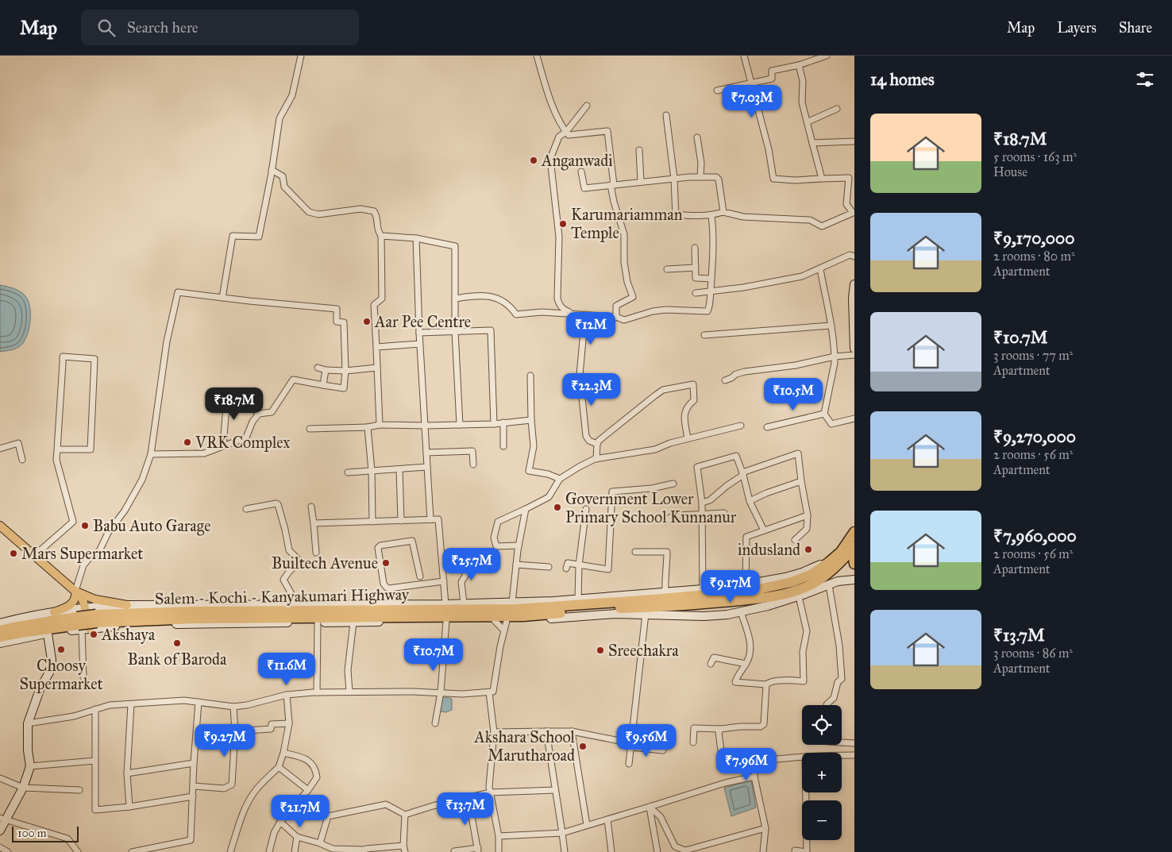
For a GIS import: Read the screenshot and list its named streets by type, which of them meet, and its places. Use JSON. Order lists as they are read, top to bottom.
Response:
{
  "streets": {
    "highway": ["Salem - Kochi - Kanyakumari Highway"]
  },
  "places": [
    "Anganwadi",
    "Karumariamman Temple",
    "Aar Pee Centre",
    "VRK Complex",
    "Government Lower Primary School Kunnanur",
    "Babu Auto Garage",
    "indusland",
    "Mars Supermarket",
    "Builtech Avenue",
    "Akshaya",
    "Bank of Baroda",
    "Choosy Supermarket",
    "Sreechakra",
    "Akshara School Marutharoad"
  ],
  "scale_bar": "100 m",
  "page": {
    "header": "Map",
    "search": "Search here",
    "nav": ["Map", "Layers", "Share"],
    "heading": "14 homes",
    "price": [
      "₹7.03M",
      "₹12M",
      "₹22.3M",
      "₹10.5M",
      "₹18.7M",
      "₹25.7M",
      "₹9.17M",
      "₹10.7M",
      "₹11.6M",
      "₹9.27M",
      "₹9.56M",
      "₹7.96M",
      "₹13.7M",
      "₹21.7M"
    ],
    "list": [
      {
        "name": "₹18.7M",
        "note": "5 rooms · 163 m² · House"
      },
      {
        "name": "₹9,170,000",
        "note": "2 rooms · 80 m² · Apartment"
      },
      {
        "name": "₹10.7M",
        "note": "3 rooms · 77 m² · Apartment"
      },
      {
        "name": "₹9,270,000",
        "note": "2 rooms · 56 m² · Apartment"
      },
      {
        "name": "₹7,960,000",
        "note": "2 rooms · 56 m² · Apartment"
      },
      {
        "name": "₹13.7M",
        "note": "3 rooms · 86 m² · Apartment"
      }
    ],
    "map_buttons": ["+", "−"],
    "scale": "100 m"
  }
}
